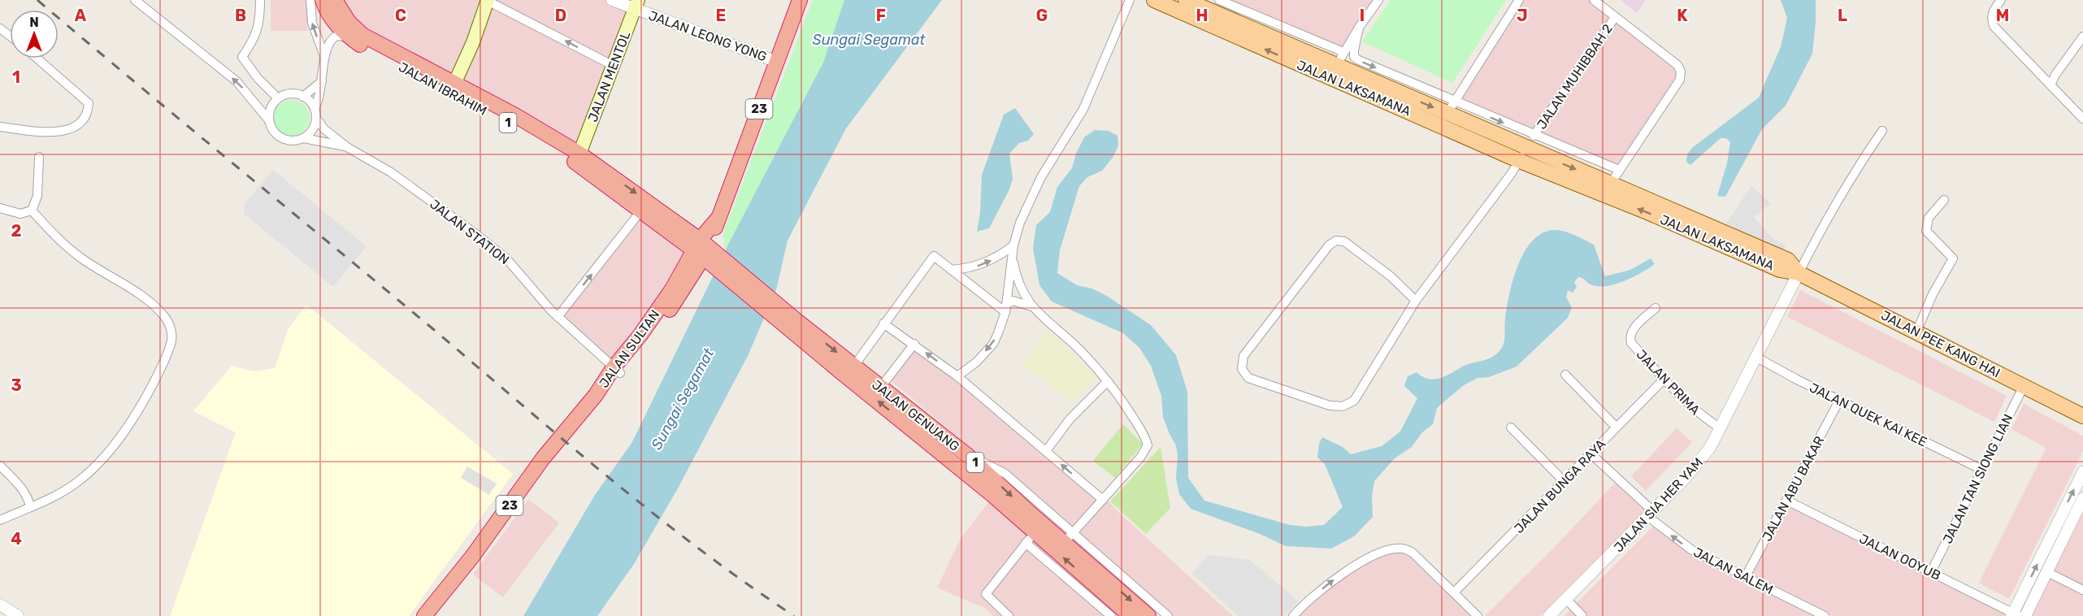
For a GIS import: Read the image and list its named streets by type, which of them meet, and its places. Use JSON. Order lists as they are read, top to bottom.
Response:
{
  "streets": {
    "highway": [
      "JALAN IBRAHIM",
      "23",
      "1",
      "JALAN SULTAN",
      "JALAN GENUANG"
    ],
    "main road": ["JALAN MENTOL", "JALAN LAKSAMANA", "JALAN PEE KANG HAI"],
    "street": [
      "JALAN LEONG YONG",
      "JALAN MUHIBBAH 2",
      "JALAN STATION",
      "JALAN PRIMA",
      "JALAN QUEK KAI KEE",
      "JALAN TAN SIONG LIAN",
      "JALAN BUNGA RAYA",
      "JALAN ABU BAKAR",
      "JALAN SIA HER YAM",
      "JALAN OOYUB",
      "JALAN SALEM"
    ]
  },
  "crossings": [
    ["JALAN LEONG YONG", "JALAN MENTOL"],
    ["JALAN LEONG YONG", "JALAN SULTAN"],
    ["JALAN MENTOL", "JALAN IBRAHIM"],
    ["JALAN MUHIBBAH 2", "JALAN LAKSAMANA"],
    ["JALAN LAKSAMANA", "JALAN PEE KANG HAI"],
    ["JALAN LAKSAMANA", "JALAN SIA HER YAM"],
    ["JALAN IBRAHIM", "JALAN SULTAN"],
    ["JALAN IBRAHIM", "JALAN GENUANG"],
    ["JALAN STATION", "JALAN SULTAN"],
    ["JALAN PEE KANG HAI", "JALAN TAN SIONG LIAN"],
    ["JALAN PEE KANG HAI", "JALAN SIA HER YAM"],
    ["JALAN SULTAN", "JALAN GENUANG"],
    ["JALAN PRIMA", "JALAN BUNGA RAYA"],
    ["JALAN PRIMA", "JALAN SIA HER YAM"],
    ["JALAN QUEK KAI KEE", "JALAN TAN SIONG LIAN"],
    ["JALAN QUEK KAI KEE", "JALAN ABU BAKAR"],
    ["JALAN QUEK KAI KEE", "JALAN SIA HER YAM"],
    ["JALAN TAN SIONG LIAN", "JALAN OOYUB"],
    ["JALAN BUNGA RAYA", "JALAN SALEM"],
    ["JALAN ABU BAKAR", "JALAN OOYUB"],
    ["JALAN ABU BAKAR", "JALAN SALEM"],
    ["JALAN SIA HER YAM", "JALAN SALEM"]
  ],
  "one_way": ["JALAN SALEM"],
  "water": ["Sungai Segamat"],
  "north": "top",
  "grid": {
    "columns": [
      "A",
      "B",
      "C",
      "D",
      "E",
      "F",
      "G",
      "H",
      "I",
      "J",
      "K",
      "L",
      "M"
    ],
    "rows": [
      "1",
      "2",
      "3",
      "4"
    ]
  }
}
